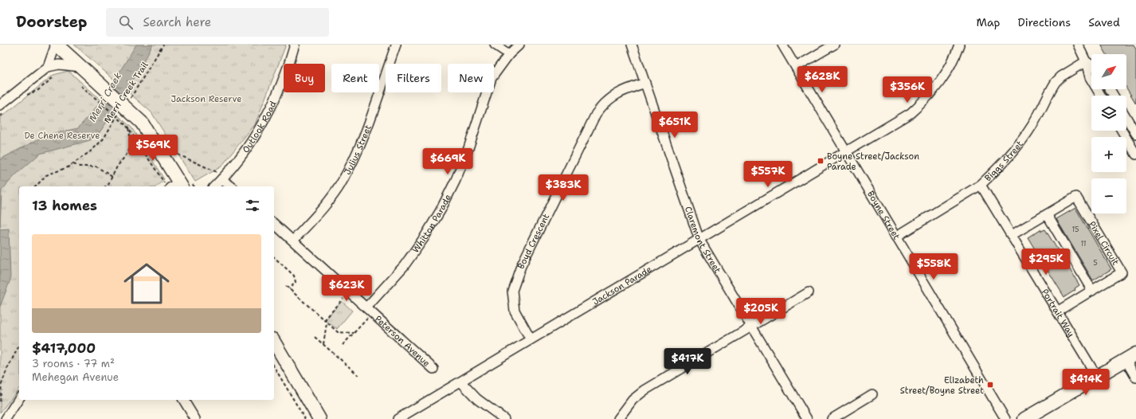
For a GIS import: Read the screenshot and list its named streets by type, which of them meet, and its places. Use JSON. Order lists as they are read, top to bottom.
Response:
{
  "streets": {
    "street": [
      "Outlook Road",
      "Julius Street",
      "Biggs Street",
      "Boyne Street",
      "Whitton Parade",
      "Claremont Street",
      "Boyd Crescent",
      "Pixel Circuit",
      "Jackson Parade",
      "Portrait Way",
      "Peterson Avenue"
    ],
    "path": ["Merri Creek Trail"]
  },
  "crossings": [
    ["Julius Street", "Peterson Avenue"],
    ["Biggs Street", "Boyne Street"],
    ["Biggs Street", "Portrait Way"],
    ["Boyne Street", "Jackson Parade"],
    ["Whitton Parade", "Peterson Avenue"],
    ["Claremont Street", "Boyd Crescent"],
    ["Claremont Street", "Jackson Parade"],
    ["Boyd Crescent", "Jackson Parade"],
    ["Pixel Circuit", "Portrait Way"]
  ],
  "water": ["Merri Creek"],
  "parks": ["Jackson Reserve", "De Chene Reserve"],
  "places": {
    "transit": ["Boyne Street/Jackson Parade", "Elizabeth Street/Boyne Street"]
  },
  "house_numbers": ["15", "11", "5"],
  "north": "top right",
  "page": {
    "header": "Doorstep",
    "search": "Search here",
    "nav": ["Map", "Directions", "Saved"],
    "map_buttons": ["+", "−"],
    "chip": [
      "Buy",
      "Rent",
      "Filters",
      "New"
    ],
    "price": [
      "$628K",
      "$356K",
      "$651K",
      "$569K",
      "$669K",
      "$557K",
      "$383K",
      "$295K",
      "$558K",
      "$623K",
      "$205K",
      "$417K",
      "$414K"
    ],
    "heading": "13 homes",
    "list": [
      {
        "name": "$417,000",
        "note": "3 rooms · 77 m² · Mehegan Avenue"
      }
    ]
  }
}
